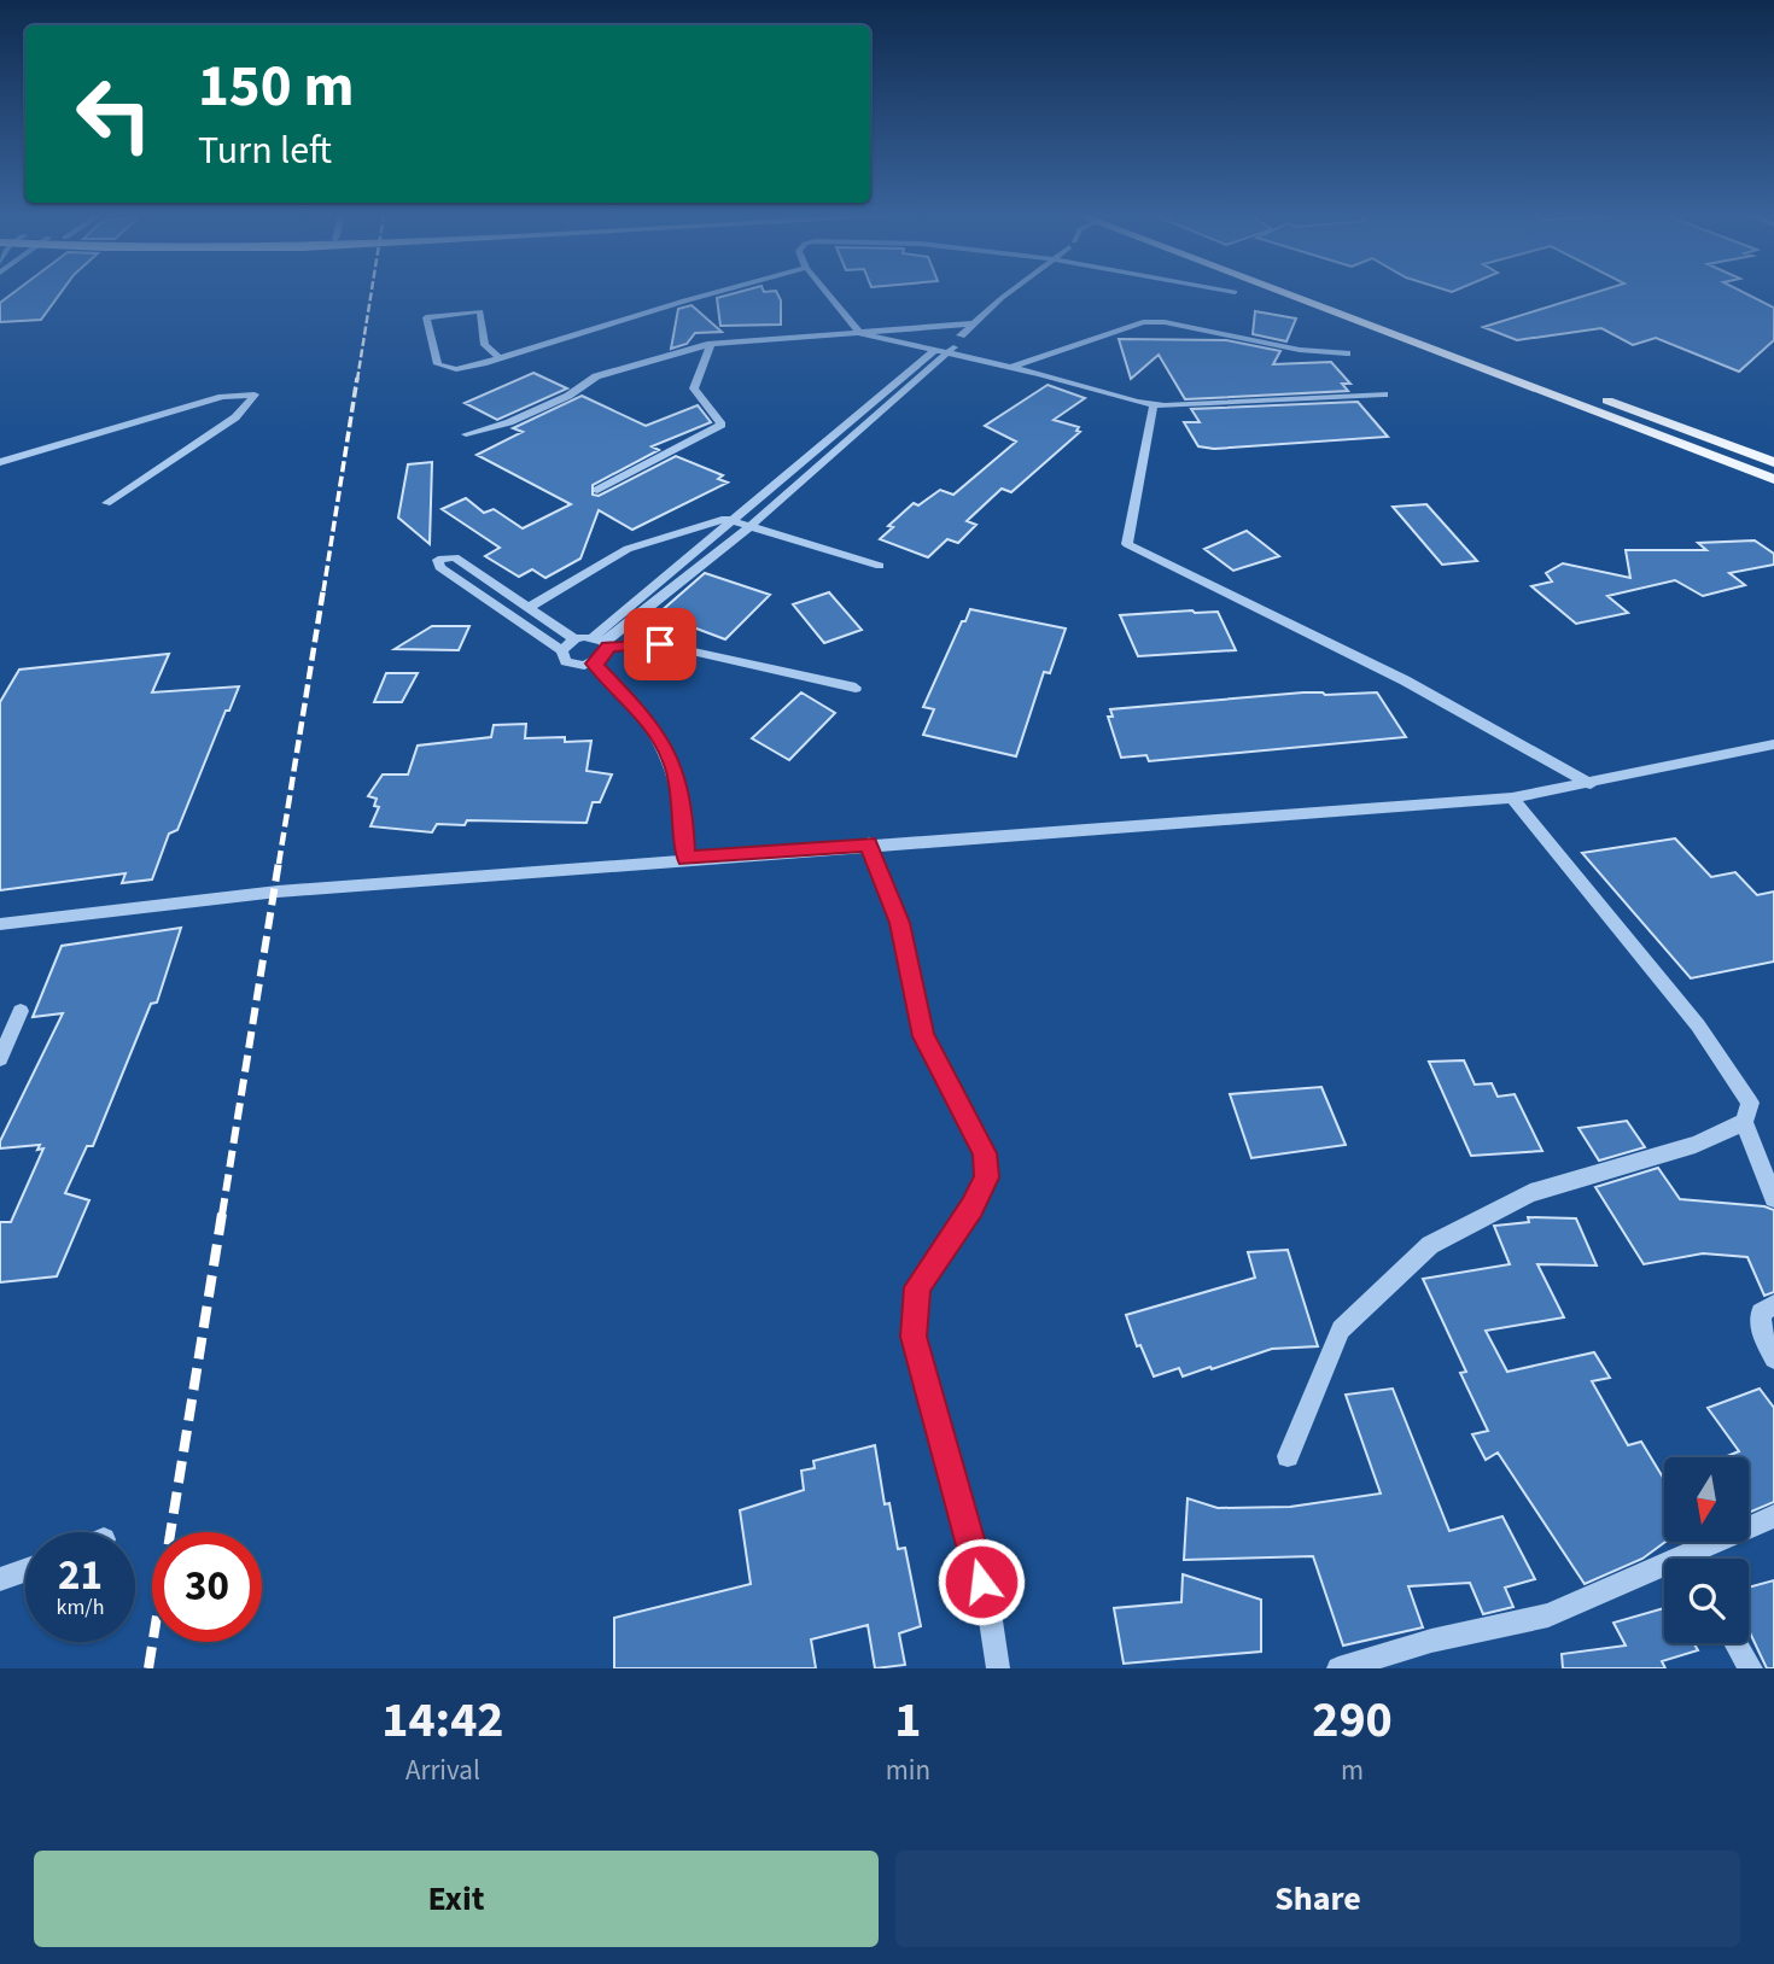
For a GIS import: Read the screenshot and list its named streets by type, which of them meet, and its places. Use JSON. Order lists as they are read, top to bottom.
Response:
{
  "north": "bottom",
  "page": {
    "turn": ["150 m", "Turn left"],
    "speed": "21 km/h",
    "limit": "30",
    "eta": [
      "14:42",
      "Arrival",
      "1",
      "min",
      "290",
      "m"
    ],
    "buttons": ["Exit", "Share"]
  }
}
